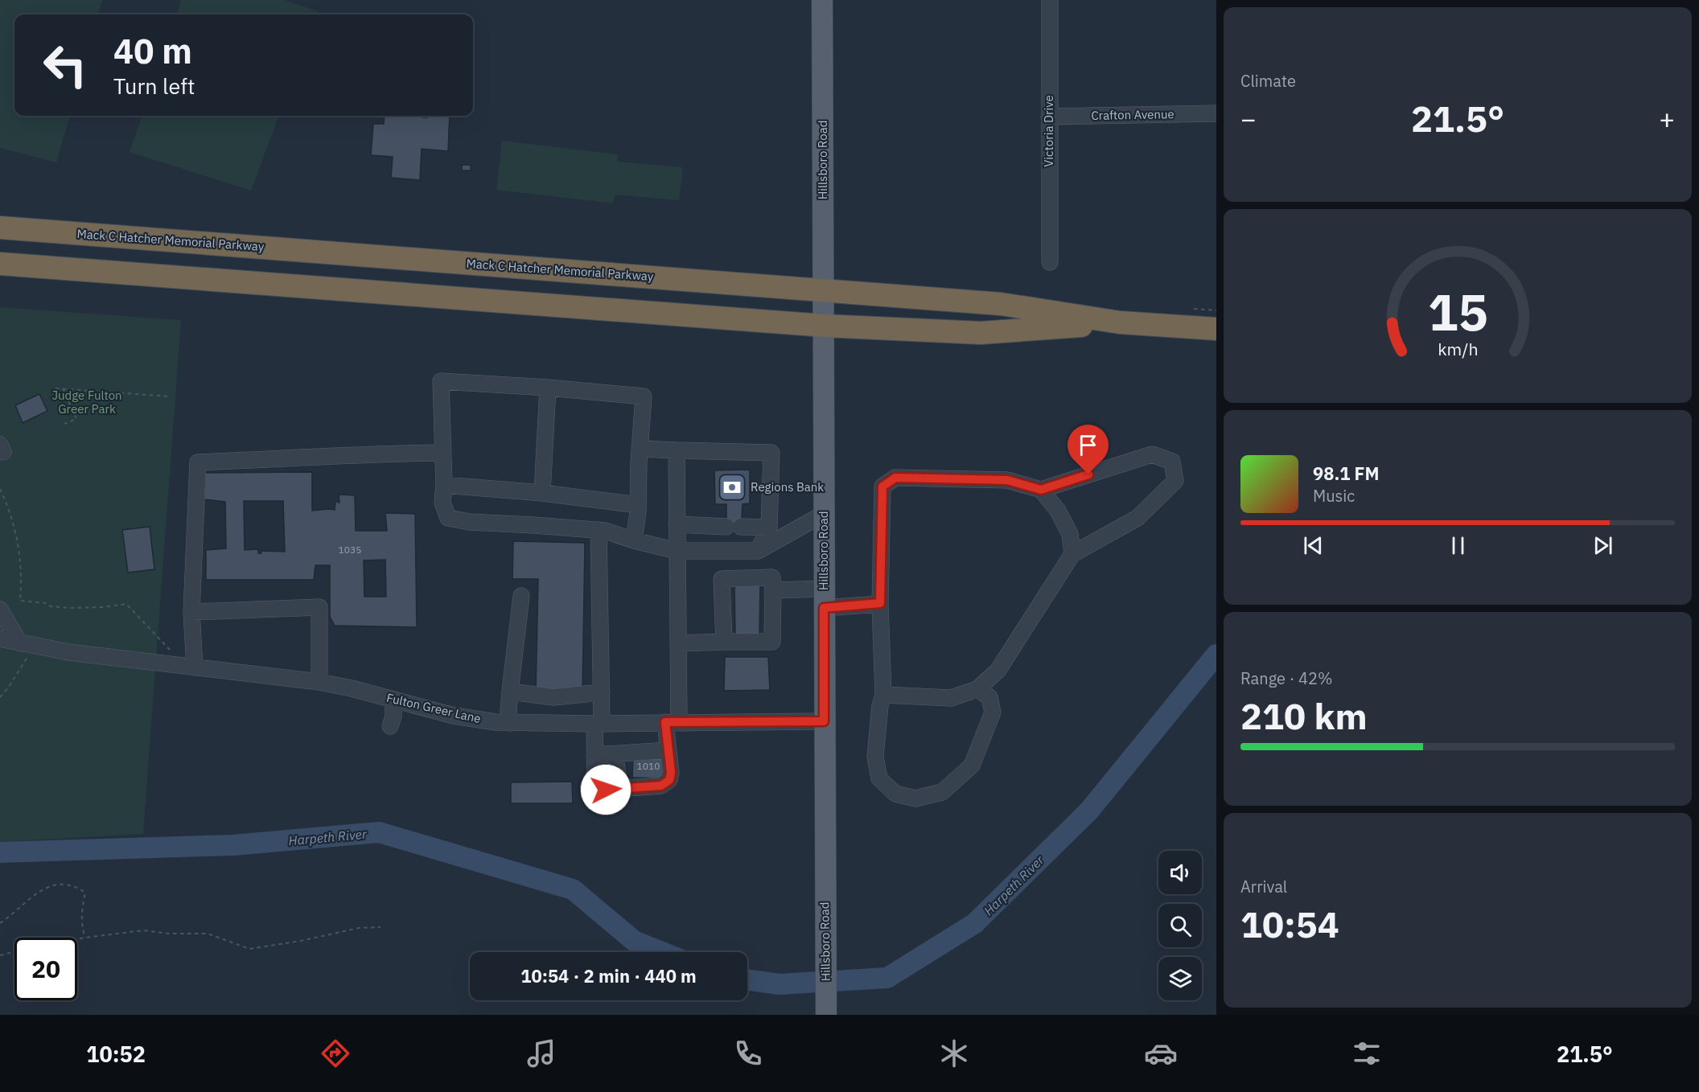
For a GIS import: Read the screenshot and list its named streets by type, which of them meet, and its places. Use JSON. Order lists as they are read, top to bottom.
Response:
{
  "streets": {
    "highway": ["Mack C Hatcher Memorial Parkway"],
    "main road": ["Hillsboro Road"],
    "street": ["Crafton Avenue", "Victoria Drive", "Fulton Greer Lane"]
  },
  "crossings": [
    ["Crafton Avenue", "Victoria Drive"],
    ["Hillsboro Road", "Mack C Hatcher Memorial Parkway"],
    ["Hillsboro Road", "Fulton Greer Lane"]
  ],
  "water": ["Harpeth River"],
  "parks": ["Judge Fulton Greer Park"],
  "places": {
    "bank": ["Regions Bank"]
  },
  "house_numbers": ["1035", "1010"],
  "page": {
    "tile": [
      "Climate",
      ["Range · 42%", "210 km"],
      ["Arrival", "10:54"]
    ],
    "turn": ["40 m", "Turn left"],
    "heat": ["−", "21.5°", "+"],
    "song": ["98.1 FM", "Music"],
    "limit": "20",
    "trip": "10:54 · 2 min · 440 m",
    "tabs": ["10:52", "21.5°"],
    "gauge": ["15", "km/h"]
  }
}
